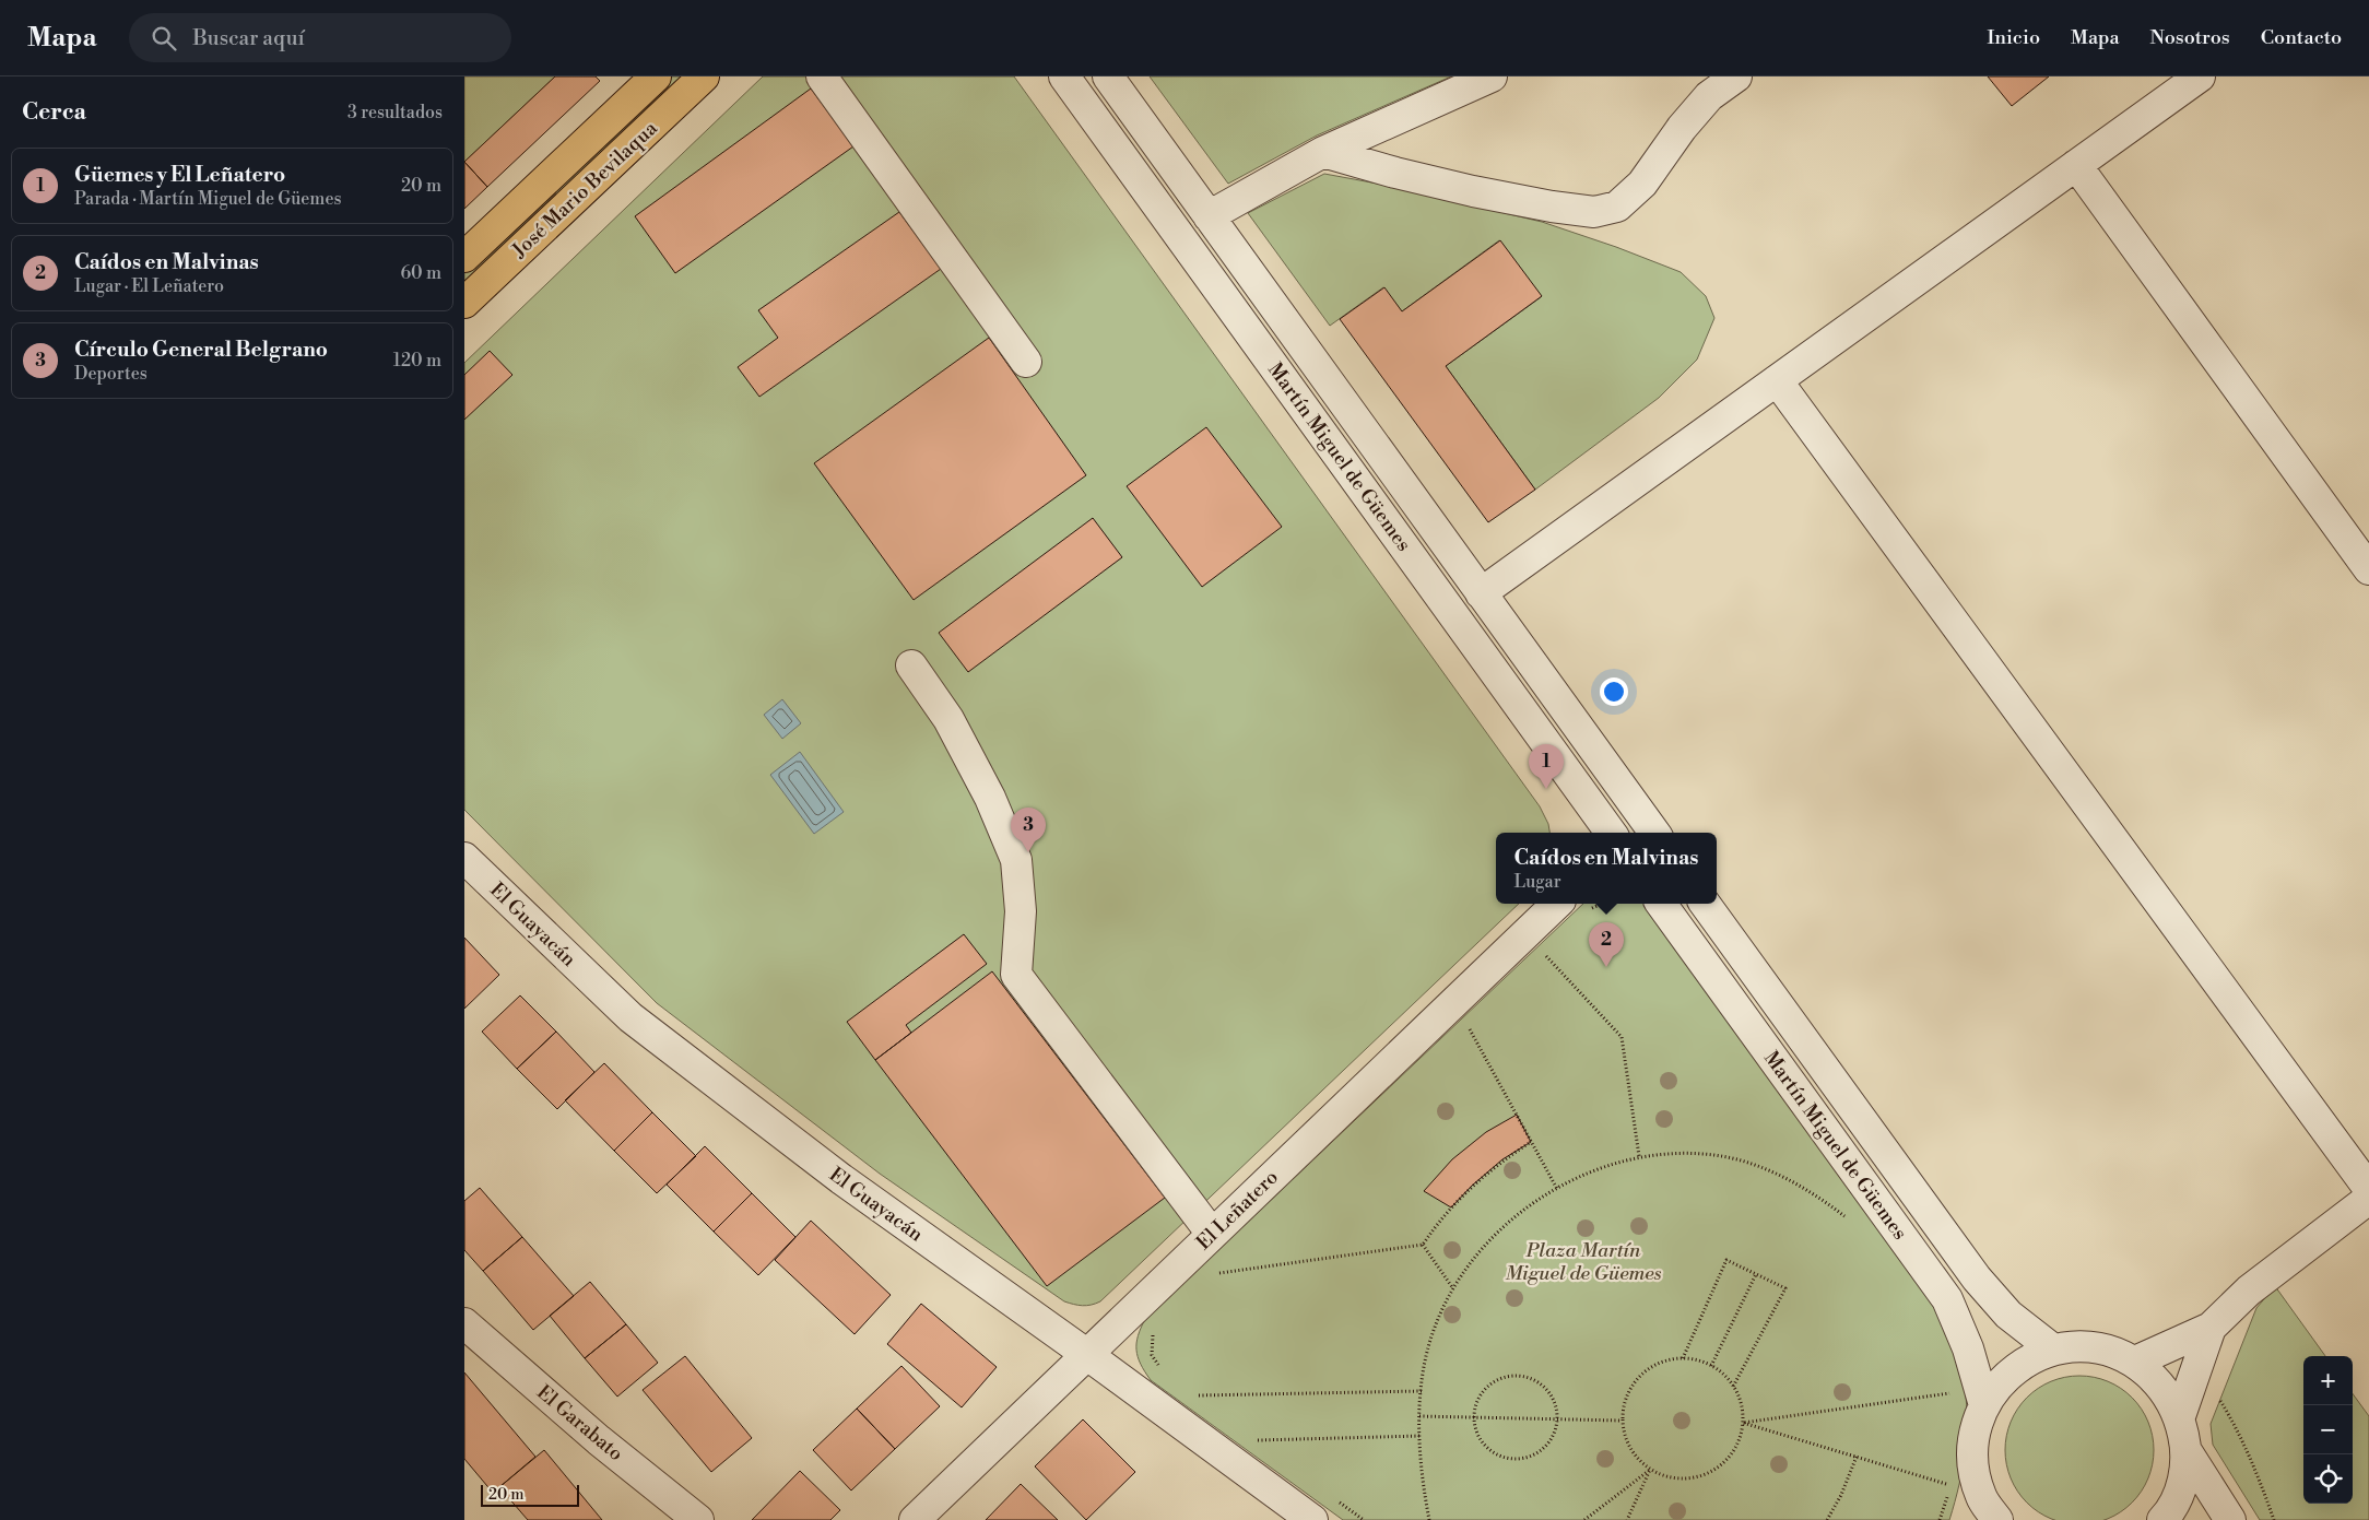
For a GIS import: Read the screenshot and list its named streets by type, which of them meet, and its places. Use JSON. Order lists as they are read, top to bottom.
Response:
{
  "streets": {
    "main road": ["José Mario Bevilaqua"],
    "street": [
      "Martín Miguel de Güemes",
      "El Guayacán",
      "El Leñatero",
      "El Garabato"
    ]
  },
  "crossings": [
    ["El Guayacán", "El Leñatero"]
  ],
  "parks": ["Plaza Martín Miguel de Güemes"],
  "scale_bar": "20 m",
  "page": {
    "header": "Mapa",
    "search": "Buscar aquí",
    "nav": [
      "Inicio",
      "Mapa",
      "Nosotros",
      "Contacto"
    ],
    "heading": ["Cerca", "3 resultados"],
    "list": [
      {
        "mark": "1",
        "name": "Güemes y El Leñatero",
        "note": "Parada · Martín Miguel de Güemes",
        "value": "20 m"
      },
      {
        "mark": "2",
        "name": "Caídos en Malvinas",
        "note": "Lugar · El Leñatero",
        "value": "60 m"
      },
      {
        "mark": "3",
        "name": "Círculo General Belgrano",
        "note": "Deportes",
        "value": "120 m"
      }
    ],
    "pins": ["1", "3", "2"],
    "popup": ["Caídos en Malvinas", "Lugar"],
    "map_buttons": ["+", "−"],
    "scale": "20 m"
  }
}
